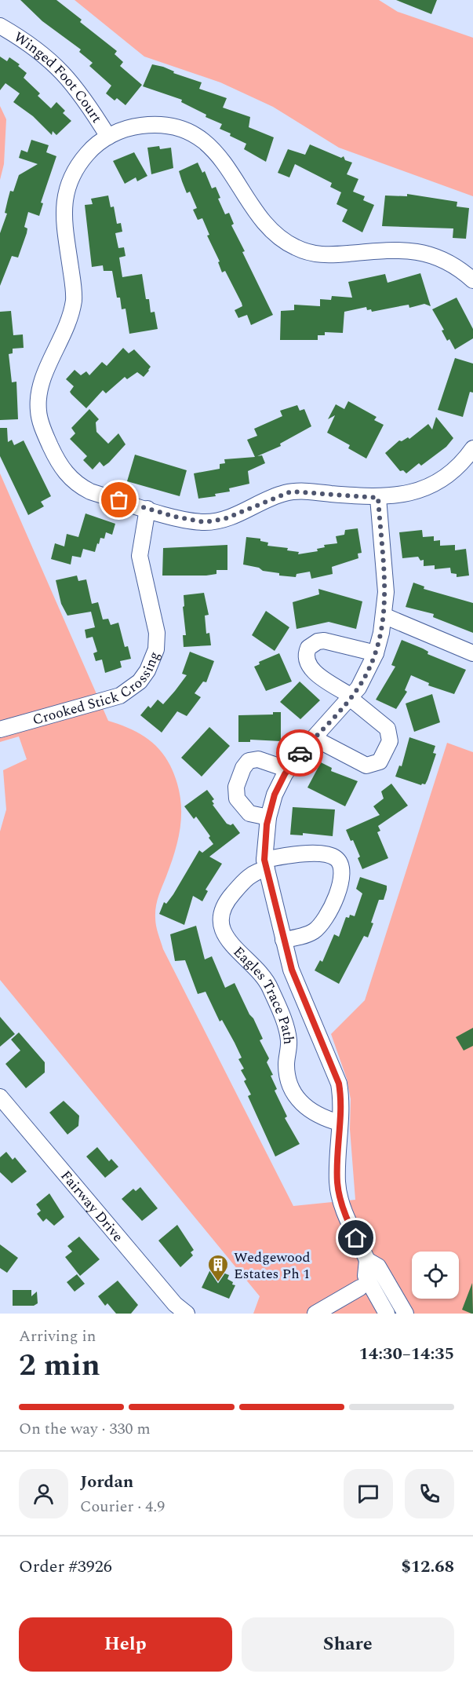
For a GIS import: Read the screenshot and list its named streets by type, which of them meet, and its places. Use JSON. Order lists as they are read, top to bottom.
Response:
{
  "streets": {
    "street": [
      "Winged Foot Court",
      "Crooked Stick Crossing",
      "Eagles Trace Path",
      "Fairway Drive"
    ]
  },
  "places": {
    "building": ["Wedgewood Estates Ph 1"]
  },
  "page": {
    "heading": ["2 min", "Arriving in", "14:30–14:35"],
    "panel": [
      "Jordan",
      "Courier · 4.9",
      "Order #3926",
      "$12.68"
    ],
    "bar": "On the way · 330 m",
    "buttons": ["Help", "Share"]
  }
}
